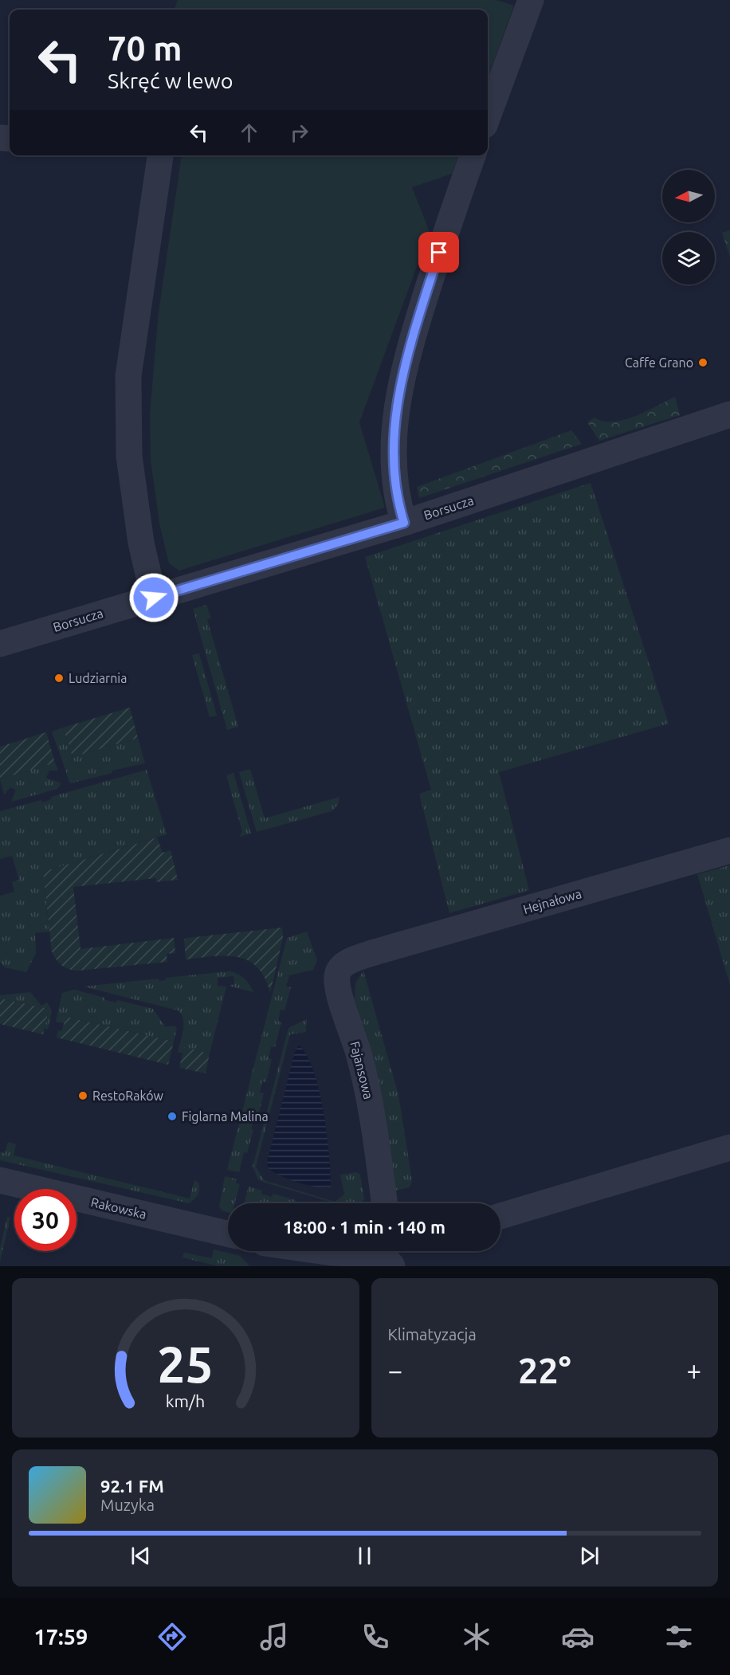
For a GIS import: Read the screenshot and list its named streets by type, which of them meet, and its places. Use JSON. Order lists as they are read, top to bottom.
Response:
{
  "streets": {
    "street": [
      "Borsucza",
      "Hejnałowa",
      "Fajansowa",
      "Rakowska"
    ]
  },
  "crossings": [
    ["Hejnałowa", "Fajansowa"]
  ],
  "places": [
    "Caffe Grano",
    "Ludziarnia",
    "RestoRaków",
    "Figlarna Malina"
  ],
  "north": "left",
  "page": {
    "turn": ["70 m", "Skręć w lewo"],
    "limit": "30",
    "trip": "18:00 · 1 min · 140 m",
    "tile": "Klimatyzacja",
    "heat": ["−", "22°", "+"],
    "song": ["92.1 FM", "Muzyka"],
    "tabs": "17:59",
    "gauge": ["25", "km/h"]
  }
}
